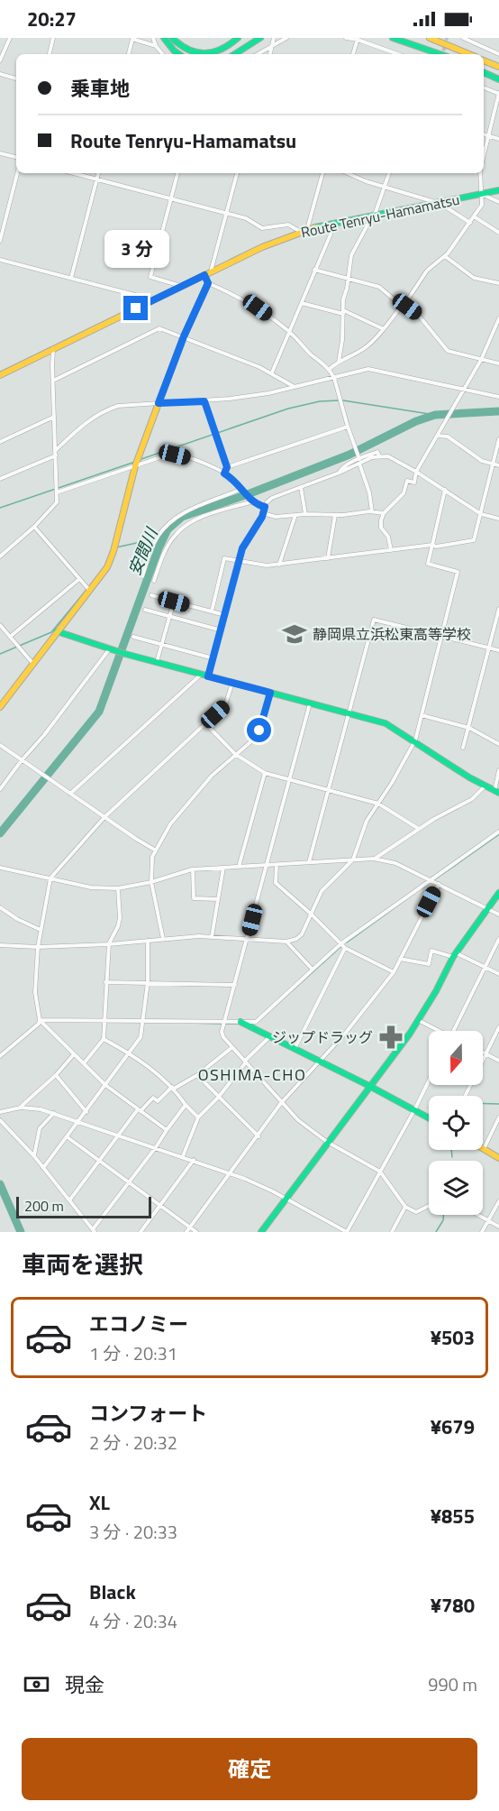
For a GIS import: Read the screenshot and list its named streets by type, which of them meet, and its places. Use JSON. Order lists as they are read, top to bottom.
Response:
{
  "streets": {
    "main road": ["Route Tenryu-Hamamatsu"]
  },
  "districts": ["OSHIMA-CHO"],
  "water": ["安間川"],
  "places": {
    "school or university": ["静岡県立浜松東高等学校"],
    "pharmacy": ["ジップドラッグ"]
  },
  "scale_bar": "200 m",
  "north": "bottom",
  "page": {
    "status": "20:27",
    "banner": ["乗車地", "Route Tenryu-Hamamatsu"],
    "bubble": "3 分",
    "scale": "200 m",
    "heading": "車両を選択",
    "list": [
      {
        "name": "エコノミー",
        "note": "1 分 · 20:31",
        "value": "¥503"
      },
      {
        "name": "コンフォート",
        "note": "2 分 · 20:32",
        "value": "¥679"
      },
      {
        "name": "XL",
        "note": "3 分 · 20:33",
        "value": "¥855"
      },
      {
        "name": "Black",
        "note": "4 分 · 20:34",
        "value": "¥780"
      }
    ],
    "pay": ["現金", "990 m"],
    "buttons": "確定"
  }
}
